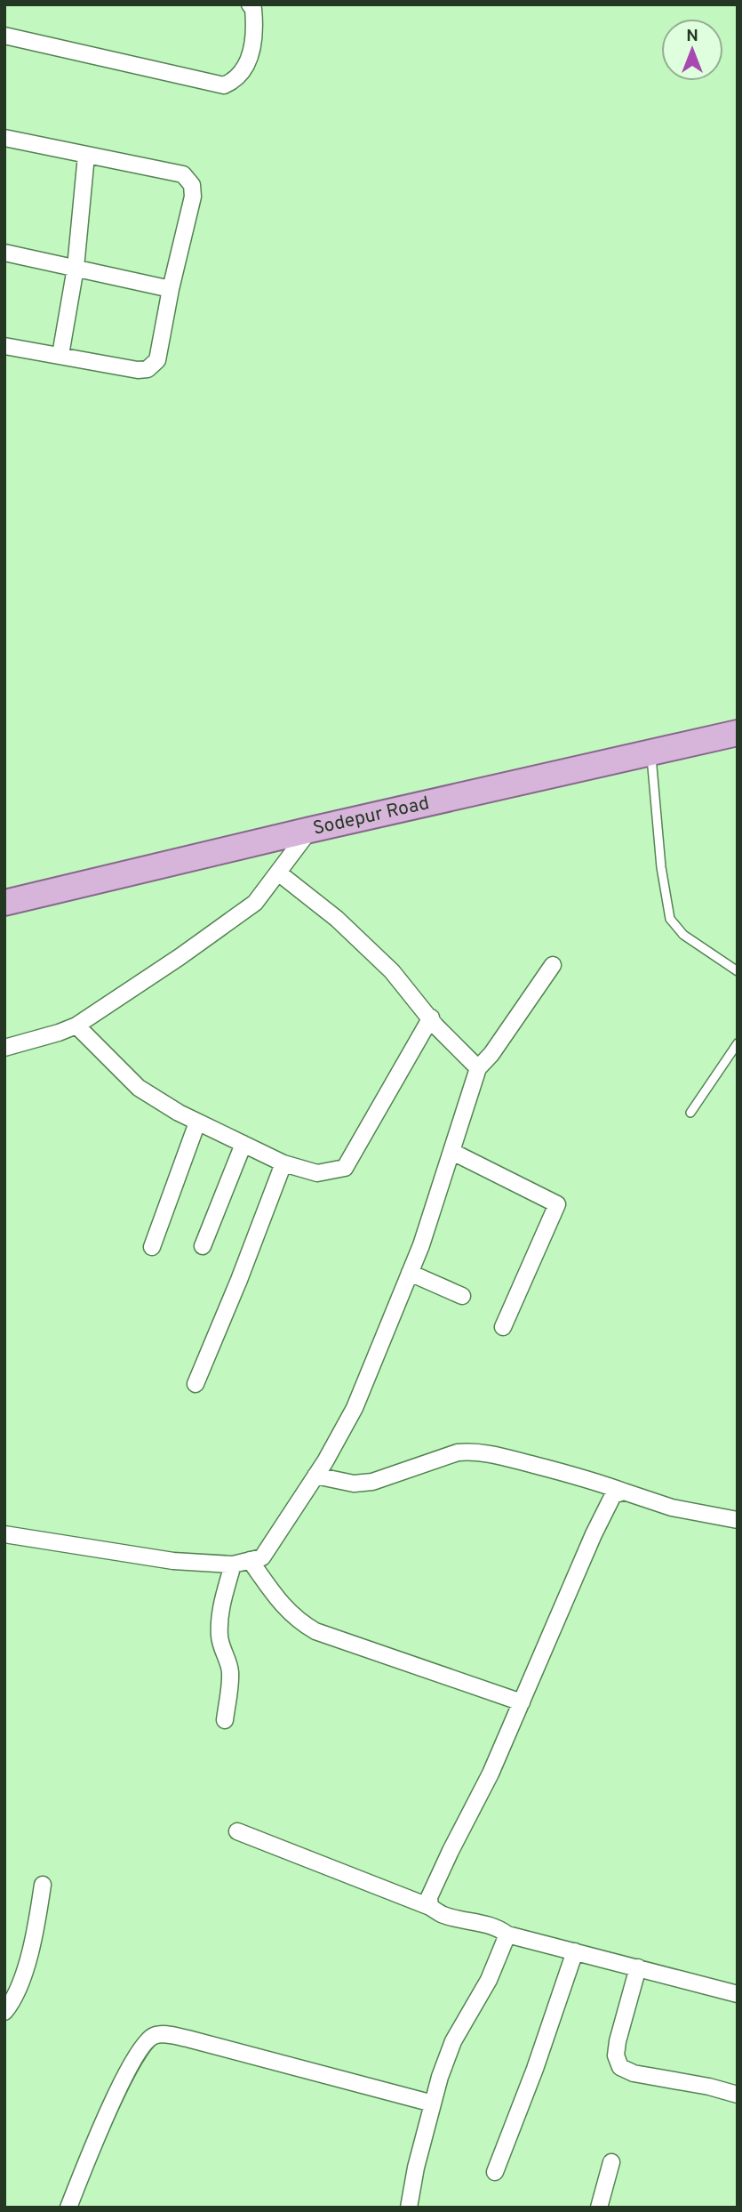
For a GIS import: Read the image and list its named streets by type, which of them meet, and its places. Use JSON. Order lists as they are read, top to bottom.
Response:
{
  "streets": {
    "main road": ["Sodepur Road"]
  },
  "north": "top"
}
